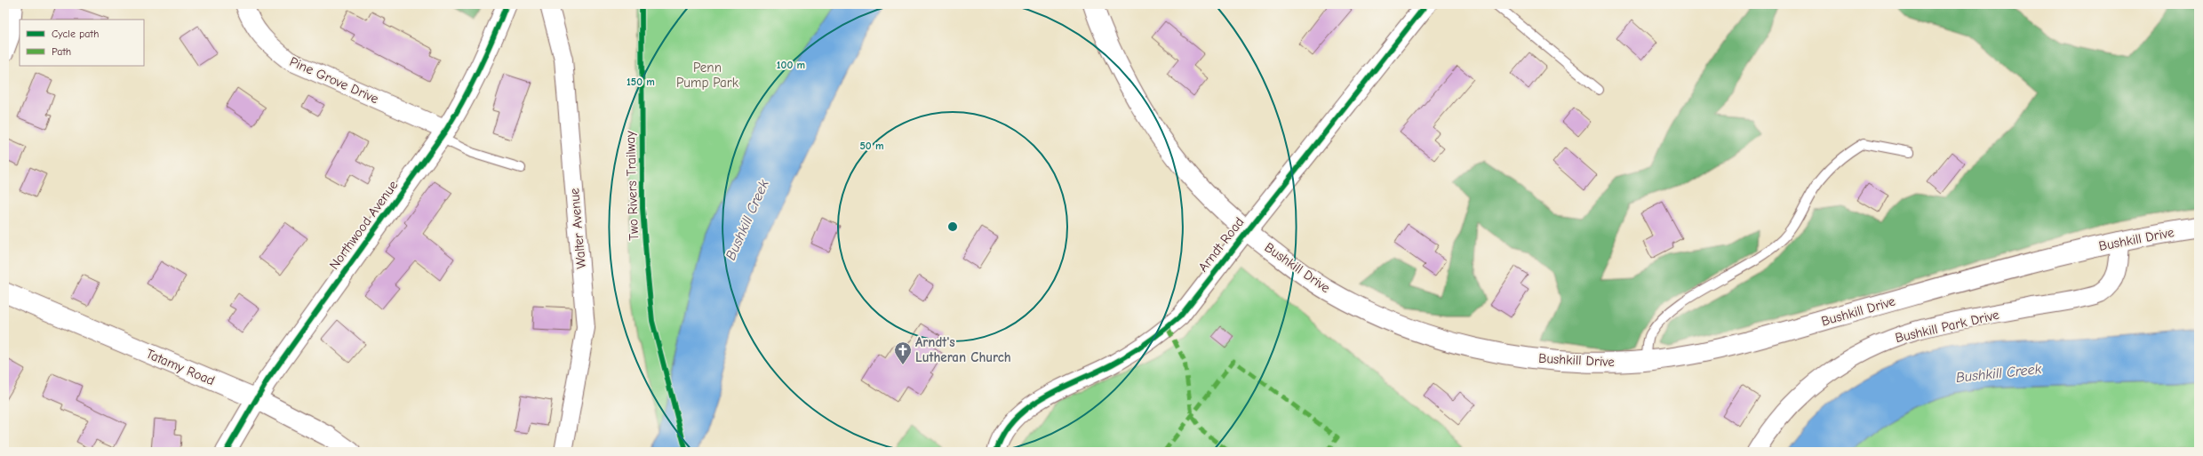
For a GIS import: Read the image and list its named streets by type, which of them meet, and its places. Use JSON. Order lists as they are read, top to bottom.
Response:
{
  "streets": {
    "main road": [
      "Northwood Avenue",
      "Bushkill Drive",
      "Arndt Road",
      "Tatamy Road"
    ],
    "street": ["Pine Grove Drive", "Walter Avenue", "Bushkill Park Drive"],
    "cycle path": ["Two Rivers Trailway"]
  },
  "crossings": [
    ["Pine Grove Drive", "Northwood Avenue"],
    ["Northwood Avenue", "Tatamy Road"],
    ["Bushkill Drive", "Arndt Road"],
    ["Bushkill Drive", "Bushkill Park Drive"]
  ],
  "water": ["Bushkill Creek"],
  "parks": ["Penn Pump Park"],
  "places": {
    "church": ["Arndt's Lutheran Church"]
  },
  "legend": ["Cycle path", "Path"],
  "rings": ["100 m", "150 m", "50 m"]
}
